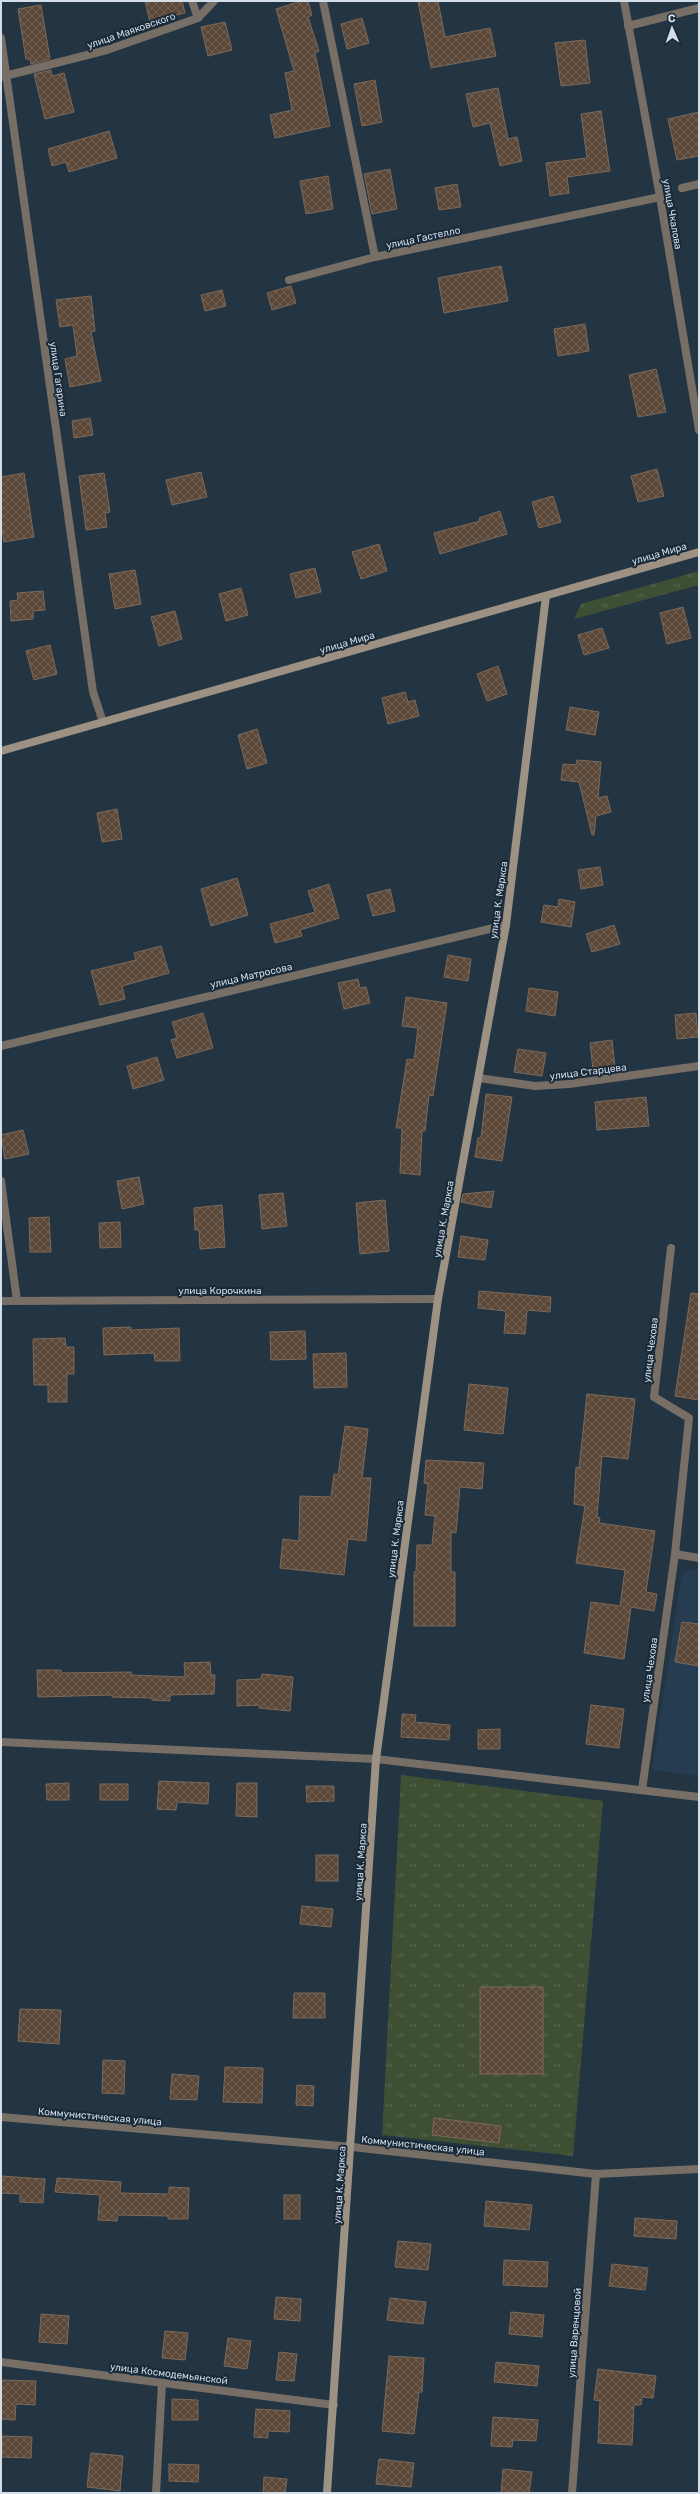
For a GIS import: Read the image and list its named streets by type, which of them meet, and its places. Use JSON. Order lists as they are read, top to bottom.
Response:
{
  "streets": {
    "main road": ["улица Мира", "улица К. Маркса"],
    "street": [
      "улица Маяковского",
      "улица Чкалова",
      "улица Гастелло",
      "улица Гагарина",
      "улица Матросова",
      "улица Старцева",
      "улица Корочкина",
      "улица Чехова",
      "Коммунистическая улица",
      "улица Варенцовой",
      "улица Космодемьянской"
    ]
  },
  "crossings": [
    ["улица Маяковского", "улица Гагарина"],
    ["улица Чкалова", "улица Гастелло"],
    ["улица Гагарина", "улица Мира"],
    ["улица Мира", "улица К. Маркса"],
    ["улица К. Маркса", "улица Матросова"],
    ["улица К. Маркса", "улица Старцева"],
    ["улица К. Маркса", "улица Корочкина"],
    ["улица К. Маркса", "Коммунистическая улица"],
    ["улица К. Маркса", "улица Космодемьянской"],
    ["Коммунистическая улица", "улица Варенцовой"]
  ],
  "north": "top"
}
